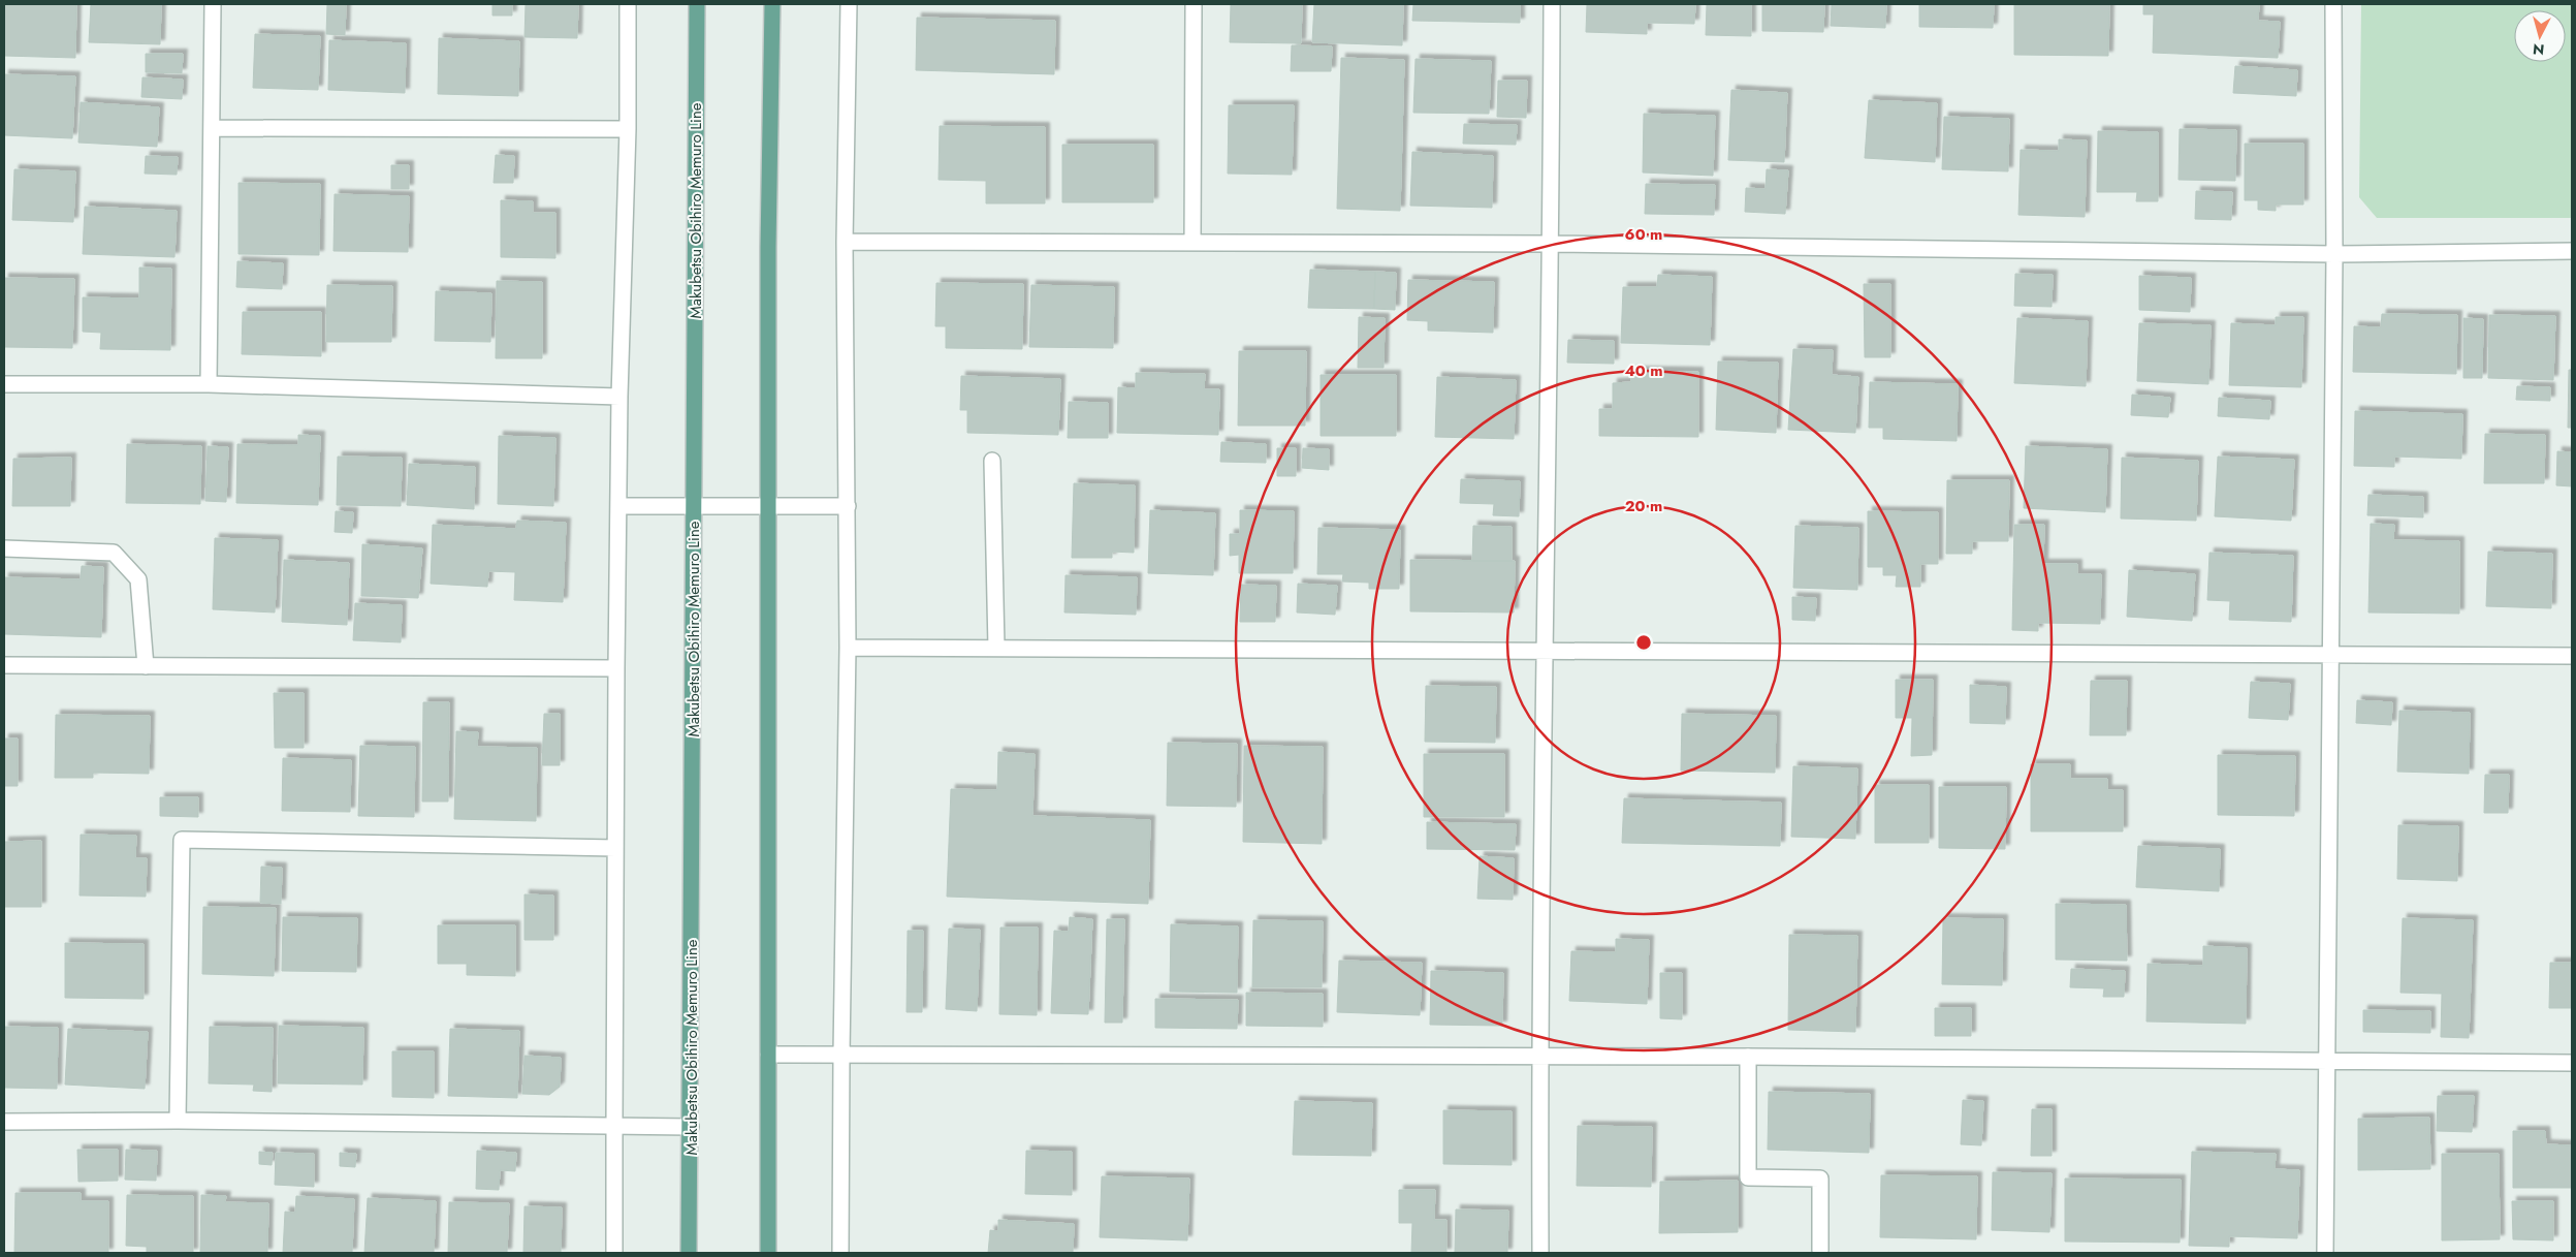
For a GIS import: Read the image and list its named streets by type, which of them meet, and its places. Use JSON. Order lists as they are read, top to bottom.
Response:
{
  "streets": {
    "main road": ["Makubetsu Obihiro Memuro Line"]
  },
  "north": "bottom",
  "rings": ["60 m", "40 m", "20 m"]
}
